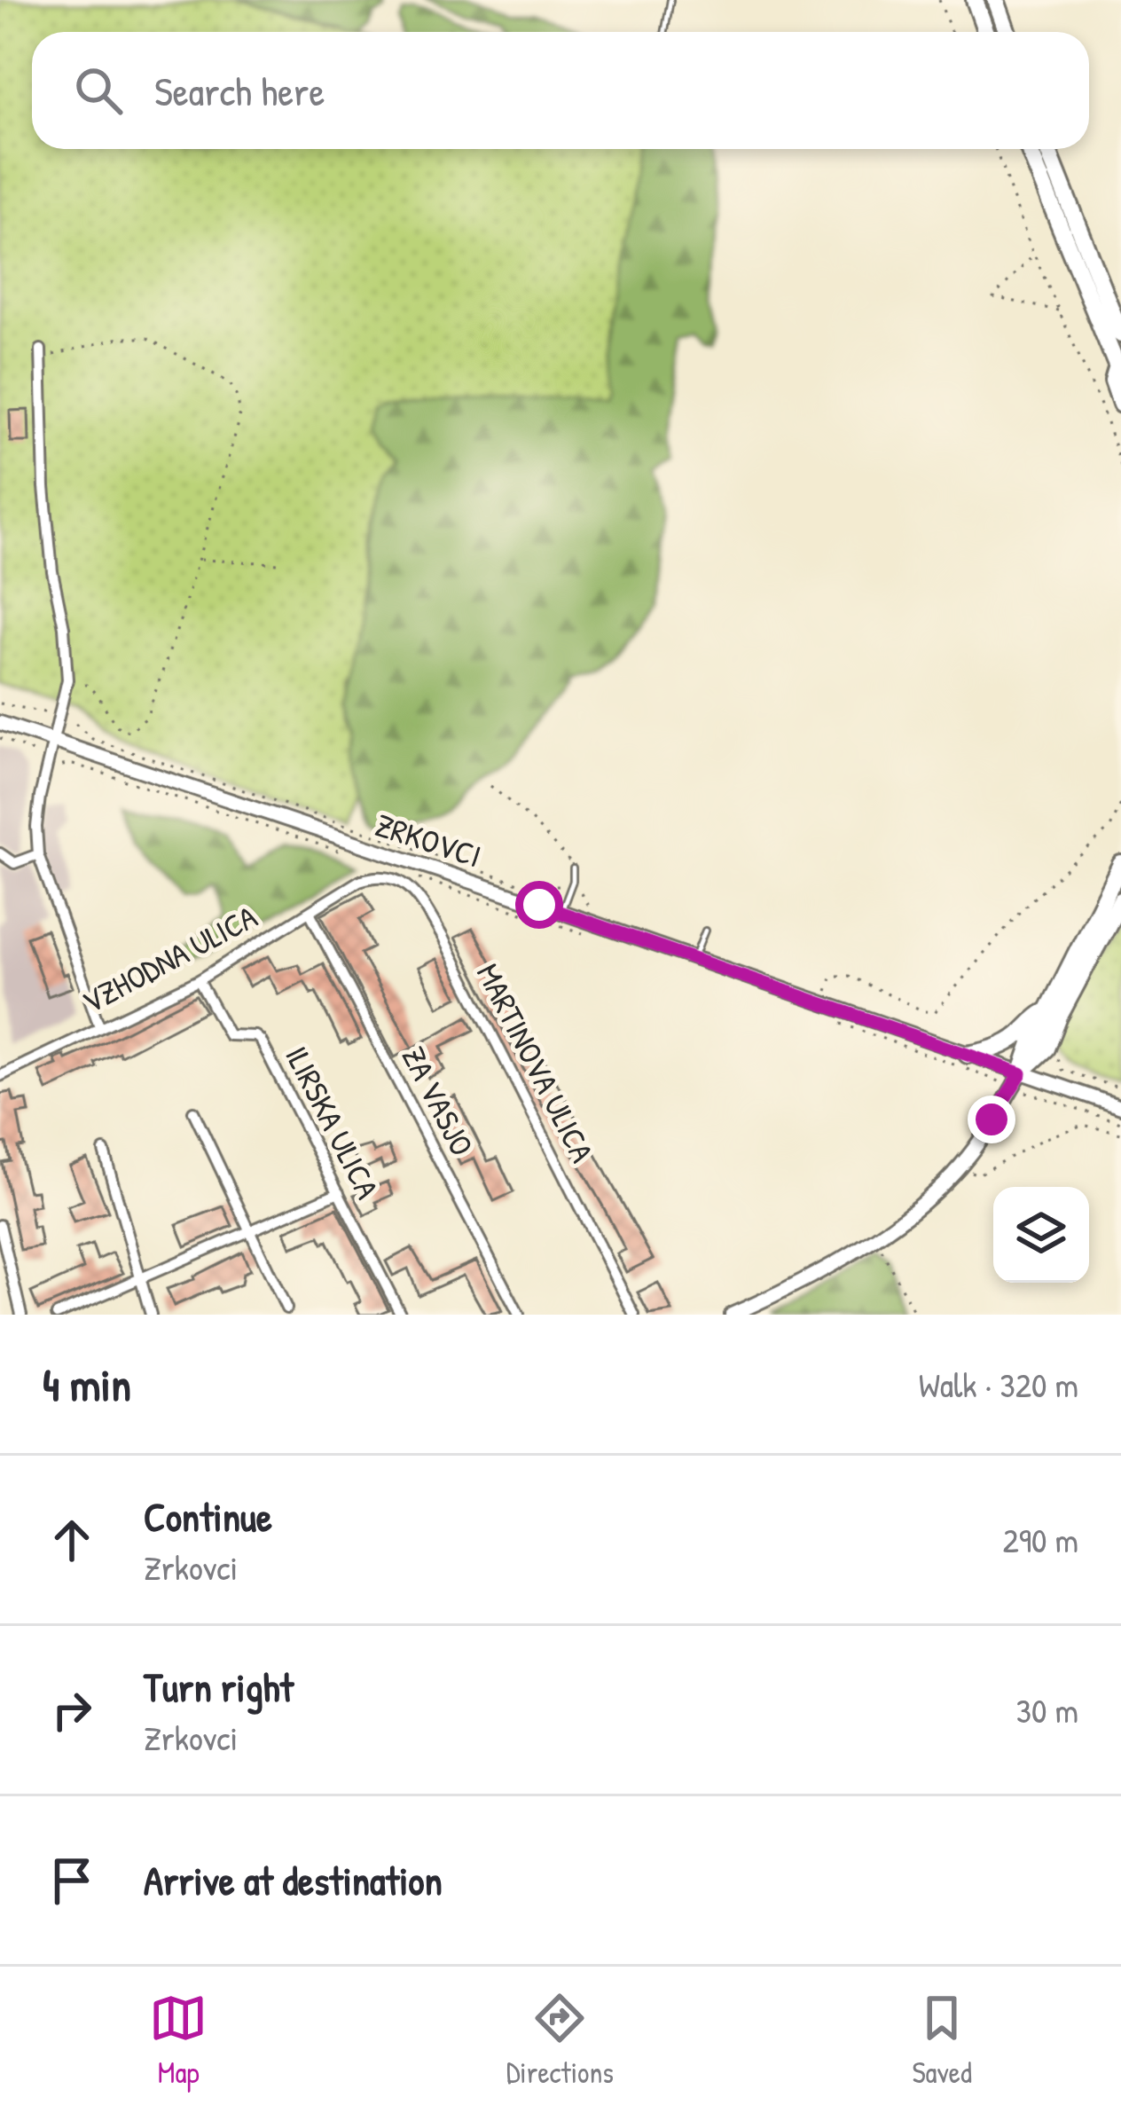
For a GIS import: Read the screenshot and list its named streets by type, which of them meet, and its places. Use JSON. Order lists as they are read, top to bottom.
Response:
{
  "streets": {
    "street": [
      "ZRKOVCI",
      "VZHODNA ULICA",
      "MARTINOVA ULICA",
      "ZA VASJO",
      "ILIRSKA ULICA"
    ]
  },
  "crossings": [
    ["VZHODNA ULICA", "MARTINOVA ULICA"],
    ["VZHODNA ULICA", "ZA VASJO"],
    ["VZHODNA ULICA", "ILIRSKA ULICA"]
  ],
  "page": {
    "search": "Search here",
    "heading": ["4 min", "Walk · 320 m"],
    "list": [
      ["Continue", "Zrkovci", "290 m"],
      ["Turn right", "Zrkovci", "30 m"],
      "Arrive at destination"
    ],
    "nav": ["Map", "Directions", "Saved"]
  }
}
